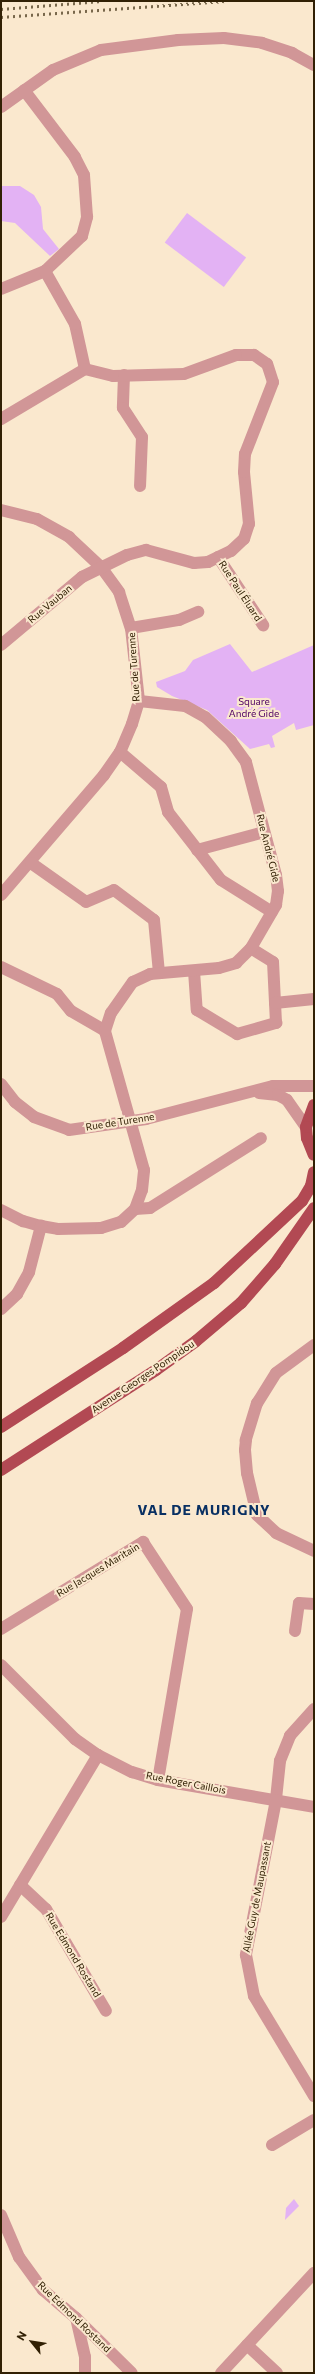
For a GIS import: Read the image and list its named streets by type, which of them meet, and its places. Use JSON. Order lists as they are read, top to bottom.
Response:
{
  "streets": {
    "main road": ["Avenue Georges Pompidou"],
    "street": [
      "Rue Paul Éluard",
      "Rue Vauban",
      "Rue de Turenne",
      "Rue André Gide",
      "Rue Jacques Maritain",
      "Rue Roger Caillois",
      "Allée Guy de Maupassant",
      "Rue Edmond Rostand"
    ]
  },
  "crossings": [
    ["Rue Paul Éluard", "Rue Vauban"],
    ["Rue Vauban", "Rue de Turenne"],
    ["Rue de Turenne", "Rue André Gide"],
    ["Rue Jacques Maritain", "Rue Roger Caillois"],
    ["Rue Roger Caillois", "Allée Guy de Maupassant"]
  ],
  "districts": ["VAL DE MURIGNY"],
  "parks": ["Square André Gide"],
  "north": "top left"
}
